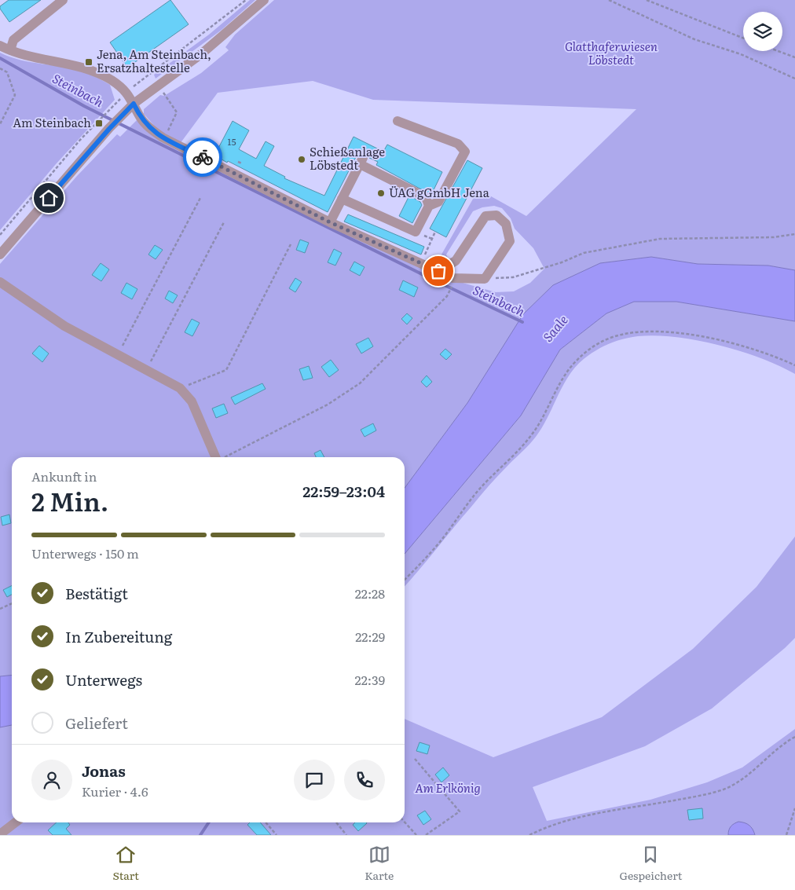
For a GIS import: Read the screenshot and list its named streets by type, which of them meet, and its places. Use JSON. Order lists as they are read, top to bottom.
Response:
{
  "water": ["Steinbach", "Saale"],
  "parks": ["Glatthaferwiesen Löbstedt", "Am Erlkönig"],
  "places": {
    "transit": ["Jena, Am Steinbach, Ersatzhaltestelle", "Am Steinbach"],
    "other": ["Schießanlage Löbstedt", "ÜAG gGmbH Jena"]
  },
  "house_numbers": ["15"],
  "page": {
    "heading": ["2 Min.", "Ankunft in", "22:59–23:04"],
    "panel": ["Jonas", "Kurier · 4.6"],
    "bar": "Unterwegs · 150 m",
    "list": [
      ["Bestätigt", "22:28"],
      ["In Zubereitung", "22:29"],
      ["Unterwegs", "22:39"],
      "Geliefert"
    ],
    "tabs": ["Start", "Karte", "Gespeichert"]
  }
}
